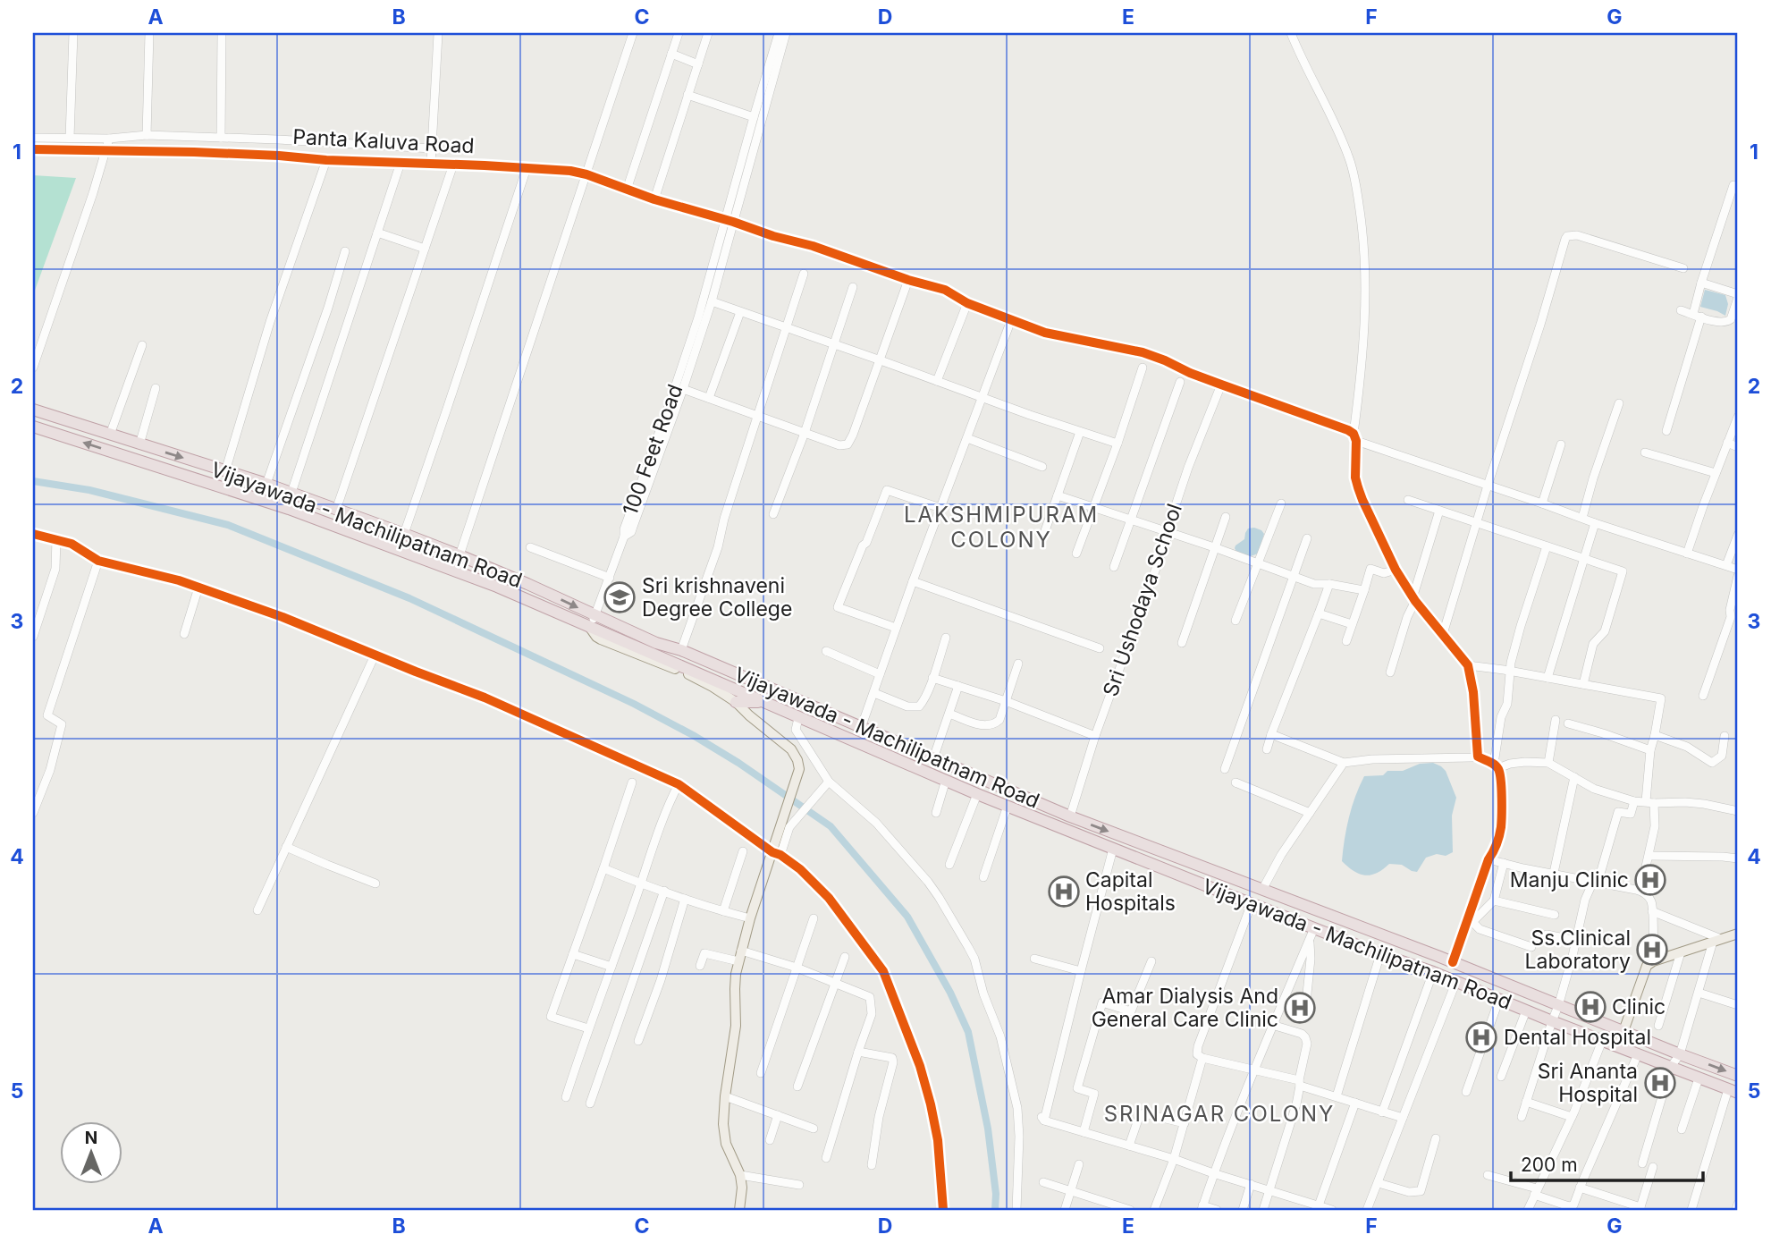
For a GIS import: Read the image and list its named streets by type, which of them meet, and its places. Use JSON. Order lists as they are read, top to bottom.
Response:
{
  "streets": {
    "highway": ["Vijayawada - Machilipatnam Road"],
    "street": ["Panta Kaluva Road", "100 Feet Road", "Sri Ushodaya School"]
  },
  "crossings": [
    ["Panta Kaluva Road", "100 Feet Road"],
    ["Panta Kaluva Road", "Sri Ushodaya School"],
    ["Vijayawada - Machilipatnam Road", "Sri Ushodaya School"]
  ],
  "districts": ["LAKSHMIPURAM COLONY", "SRINAGAR COLONY"],
  "places": {
    "school or university": ["Sri krishnaveni Degree College"],
    "hospital": [
      "Manju Clinic",
      "Capital Hospitals",
      "Ss.Clinical Laboratory",
      "Clinic",
      "Amar Dialysis And General Care Clinic",
      "Dental Hospital",
      "Sri Ananta Hospital"
    ]
  },
  "scale_bar": "200 m",
  "north": "top",
  "grid": {
    "columns": [
      "A",
      "B",
      "C",
      "D",
      "E",
      "F",
      "G"
    ],
    "rows": [
      "1",
      "2",
      "3",
      "4",
      "5"
    ]
  }
}
